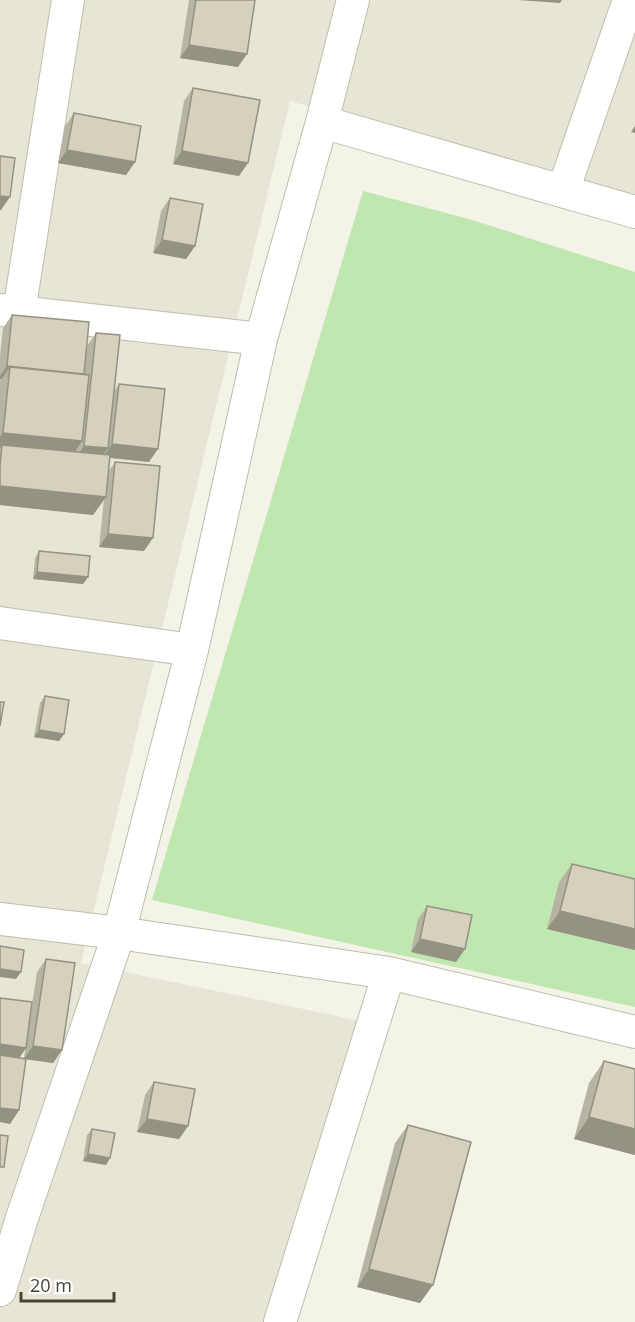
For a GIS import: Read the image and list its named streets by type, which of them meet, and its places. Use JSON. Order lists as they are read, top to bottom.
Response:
{
  "scale_bar": "20 m"
}
